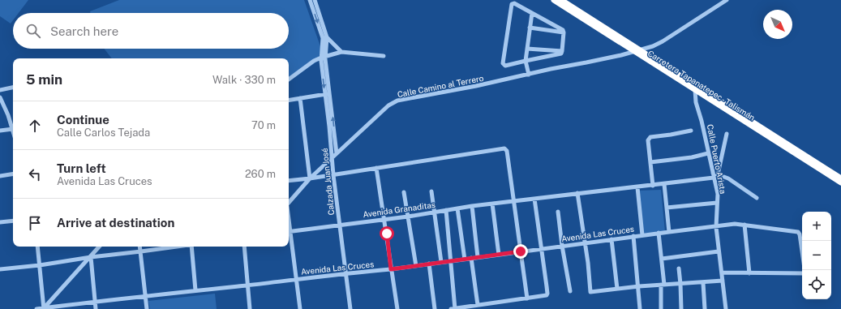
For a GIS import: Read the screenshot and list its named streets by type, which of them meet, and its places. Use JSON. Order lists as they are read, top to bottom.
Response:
{
  "streets": {
    "highway": ["Carretera Tapanatepec - Talismán"],
    "street": [
      "Calle Camino al Terrero",
      "Calle Puerto Arista",
      "Calzada Juan José",
      "Avenida Granaditas",
      "Avenida Las Cruces"
    ]
  },
  "crossings": [
    ["Carretera Tapanatepec - Talismán", "Calle Camino al Terrero"],
    ["Carretera Tapanatepec - Talismán", "Calle Puerto Arista"],
    ["Calle Camino al Terrero", "Calzada Juan José"],
    ["Calle Puerto Arista", "Avenida Granaditas"],
    ["Calle Puerto Arista", "Avenida Las Cruces"],
    ["Calzada Juan José", "Avenida Granaditas"],
    ["Calzada Juan José", "Avenida Las Cruces"]
  ],
  "north": "bottom right",
  "page": {
    "search": "Search here",
    "heading": ["5 min", "Walk · 330 m"],
    "list": [
      ["Continue", "Calle Carlos Tejada", "70 m"],
      ["Turn left", "Avenida Las Cruces", "260 m"],
      "Arrive at destination"
    ],
    "map_buttons": ["+", "−"]
  }
}
